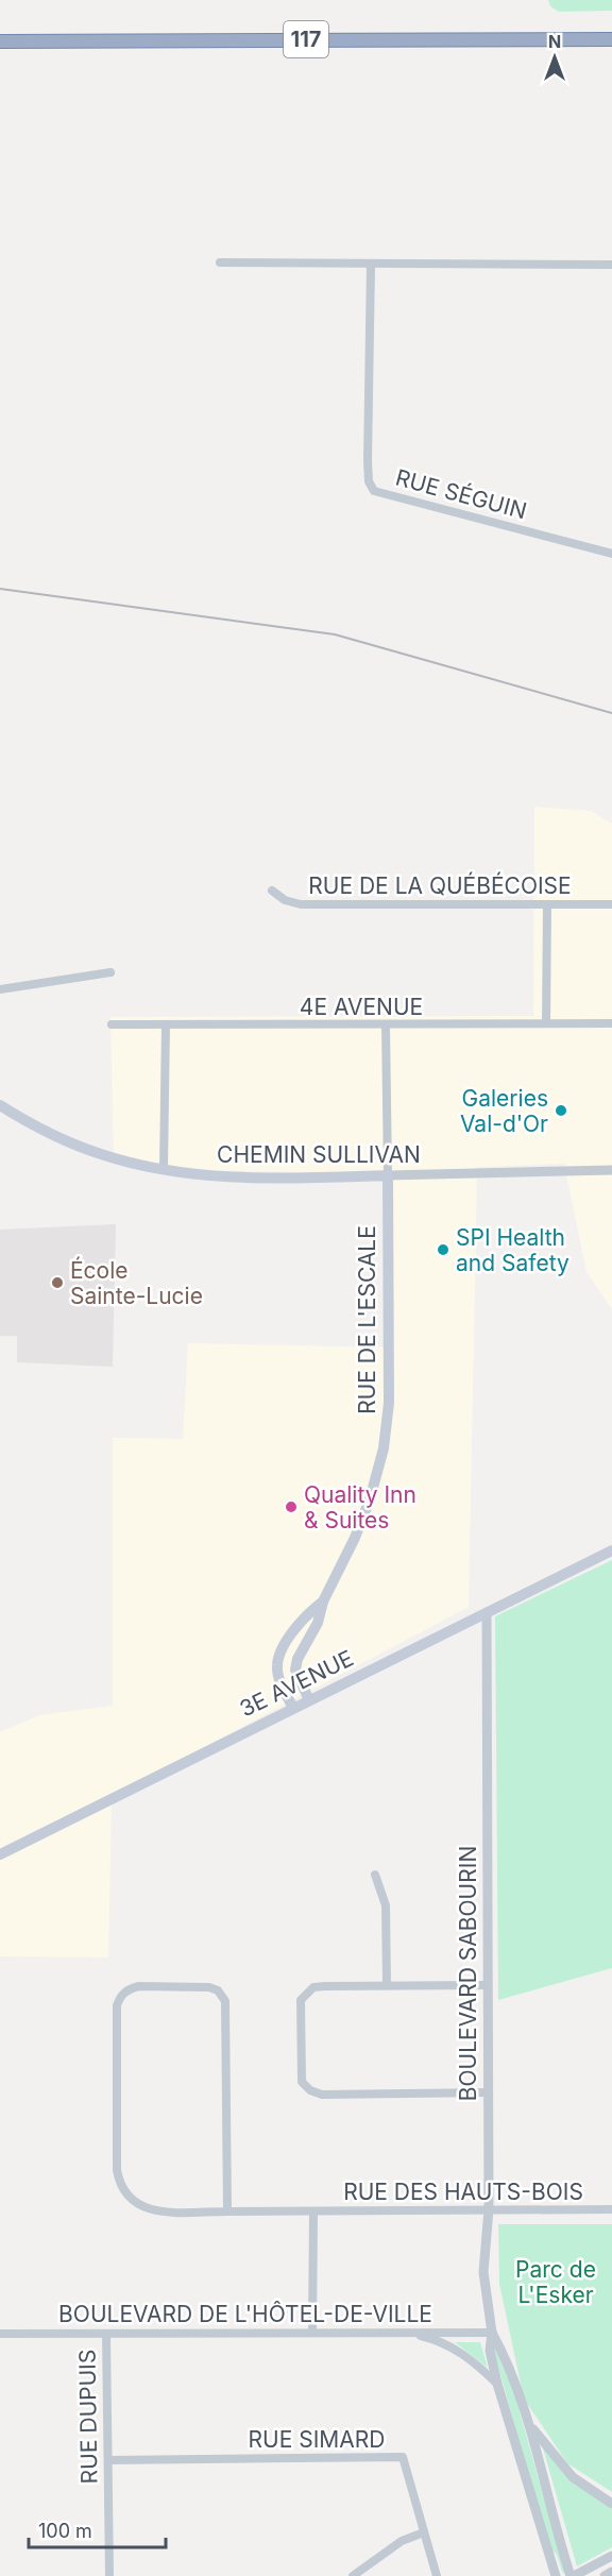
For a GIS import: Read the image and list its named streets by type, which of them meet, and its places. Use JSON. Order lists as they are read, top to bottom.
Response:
{
  "streets": {
    "highway": ["117"],
    "main road": ["CHEMIN SULLIVAN", "RUE DE L'ESCALE", "3E AVENUE"],
    "street": [
      "RUE SÉGUIN",
      "RUE DE LA QUÉBÉCOISE",
      "4E AVENUE",
      "BOULEVARD SABOURIN",
      "RUE DES HAUTS-BOIS",
      "BOULEVARD DE L'HÔTEL-DE-VILLE",
      "RUE DUPUIS",
      "RUE SIMARD"
    ]
  },
  "crossings": [
    ["4E AVENUE", "RUE DE L'ESCALE"],
    ["CHEMIN SULLIVAN", "RUE DE L'ESCALE"],
    ["RUE DE L'ESCALE", "3E AVENUE"],
    ["3E AVENUE", "BOULEVARD SABOURIN"],
    ["BOULEVARD SABOURIN", "RUE DES HAUTS-BOIS"],
    ["BOULEVARD SABOURIN", "BOULEVARD DE L'HÔTEL-DE-VILLE"],
    ["RUE DES HAUTS-BOIS", "BOULEVARD DE L'HÔTEL-DE-VILLE"],
    ["BOULEVARD DE L'HÔTEL-DE-VILLE", "RUE DUPUIS"],
    ["RUE DUPUIS", "RUE SIMARD"]
  ],
  "parks": ["Parc de L'Esker"],
  "places": [
    "Galeries Val-d'Or",
    "SPI Health and Safety",
    "École Sainte-Lucie",
    "Quality Inn & Suites"
  ],
  "scale_bar": "100 m",
  "north": "top"
}
